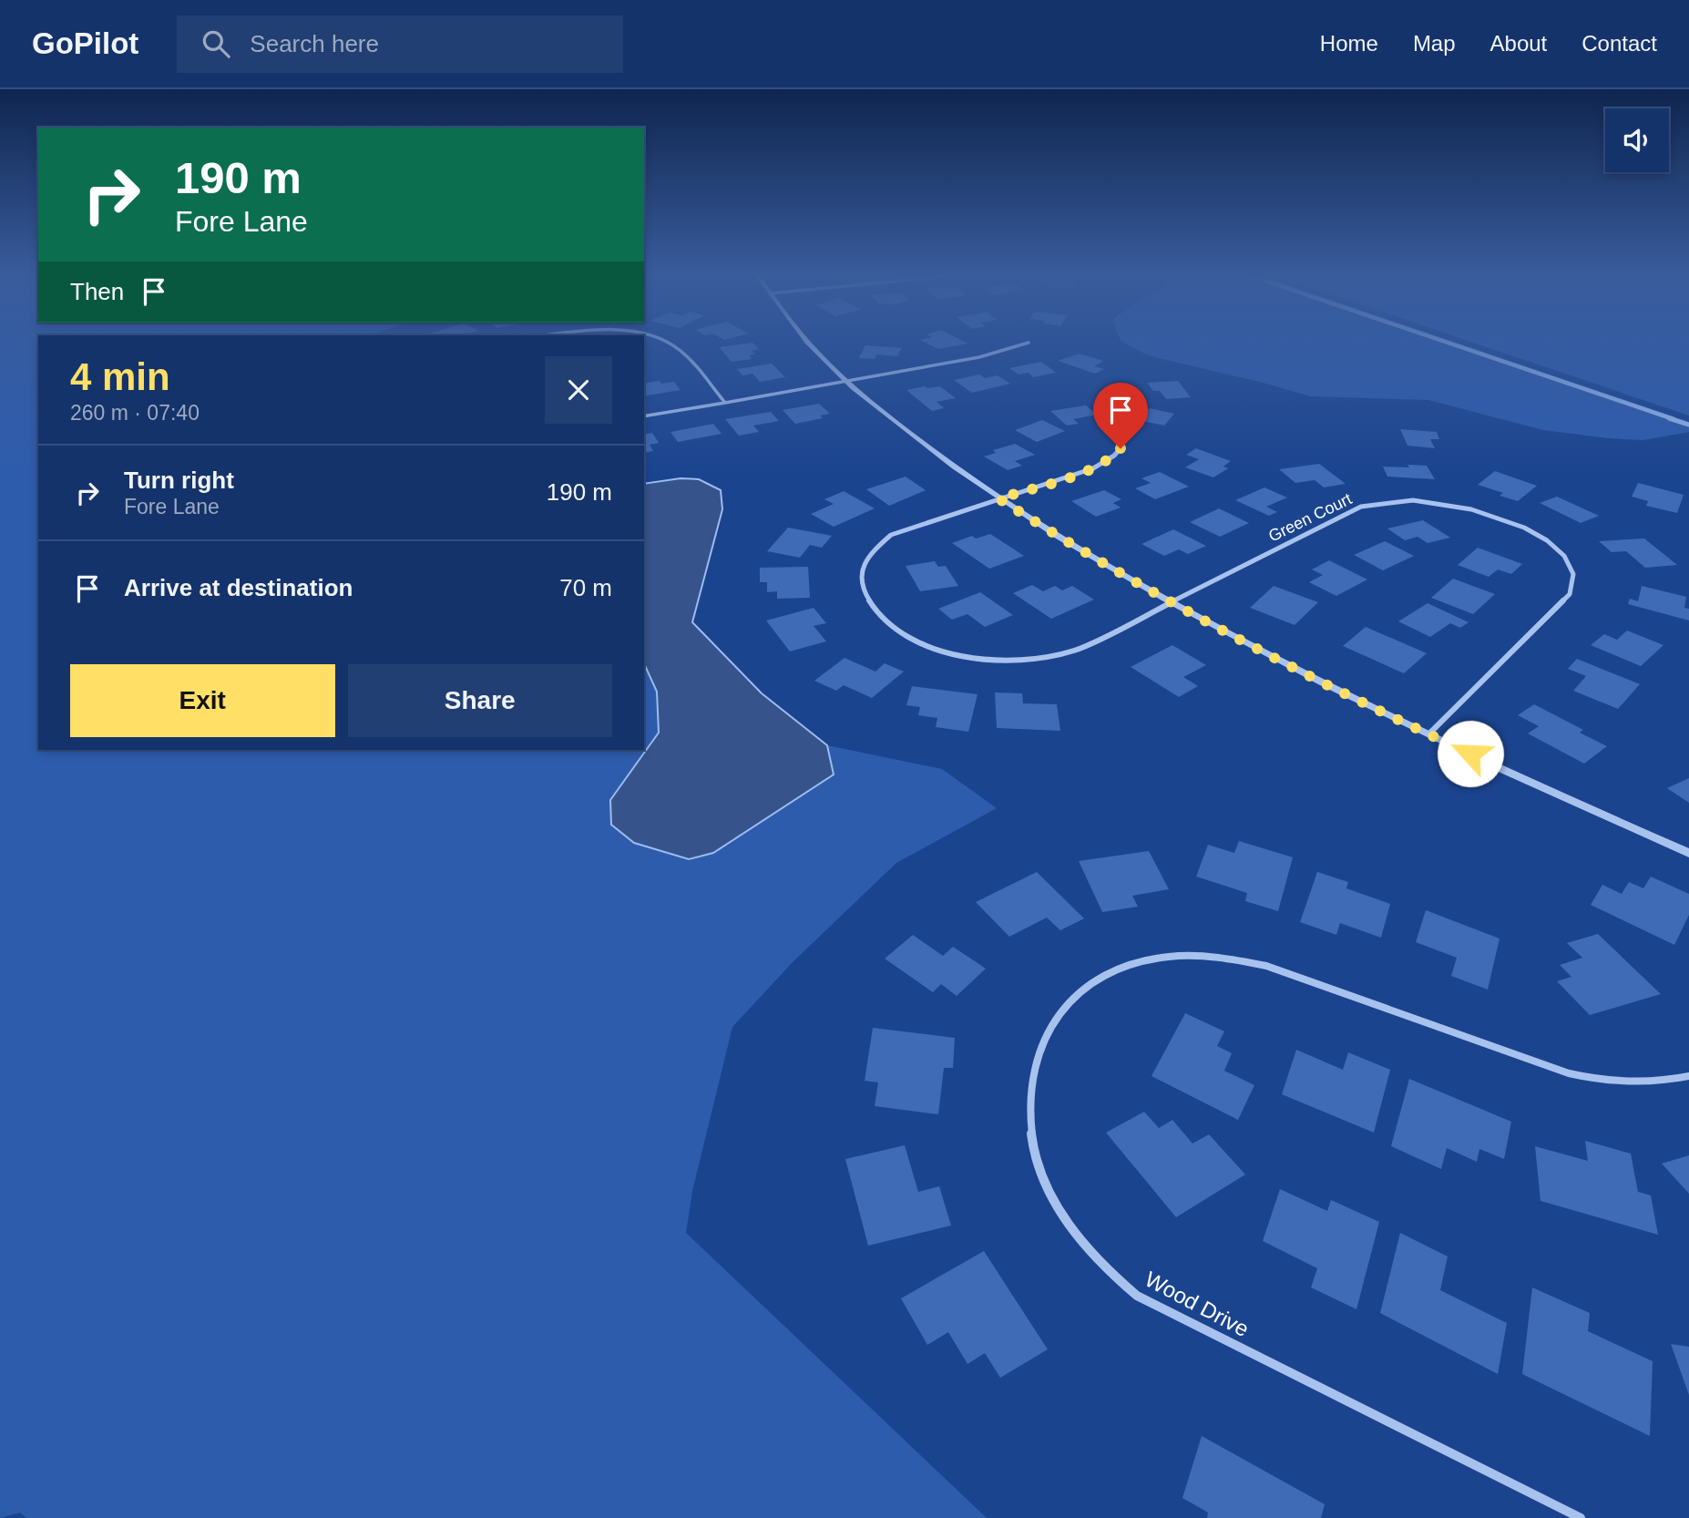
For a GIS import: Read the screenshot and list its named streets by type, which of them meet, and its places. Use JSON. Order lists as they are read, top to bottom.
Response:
{
  "streets": {
    "street": ["Green Court", "Wood Drive"]
  },
  "page": {
    "header": "GoPilot",
    "search": "Search here",
    "nav": [
      "Home",
      "Map",
      "About",
      "Contact"
    ],
    "turn": ["190 m", "Fore Lane"],
    "then": "Then",
    "heading": ["4 min", "260 m · 07:40"],
    "list": [
      {
        "name": "Turn right",
        "note": "Fore Lane",
        "value": "190 m"
      },
      {
        "name": "Arrive at destination",
        "value": "70 m"
      }
    ],
    "buttons": ["Exit", "Share"]
  }
}
